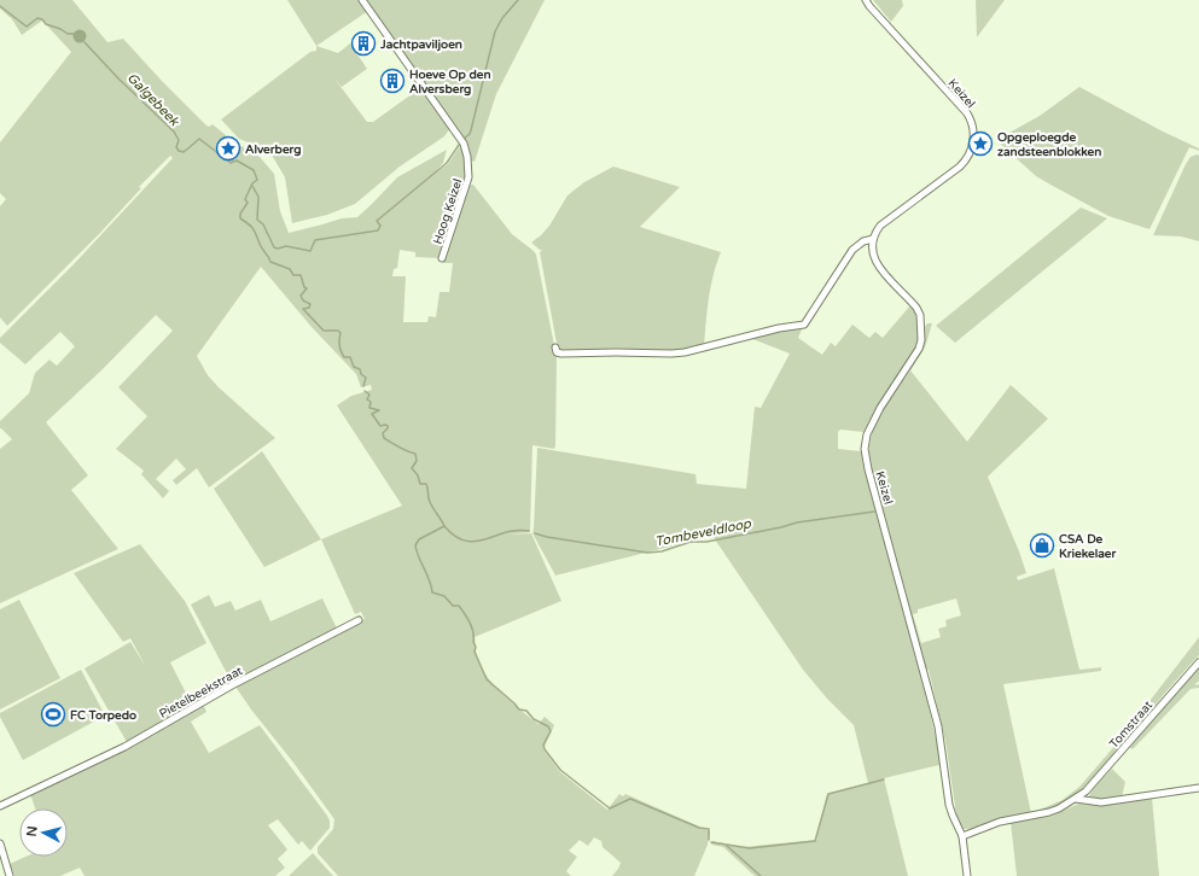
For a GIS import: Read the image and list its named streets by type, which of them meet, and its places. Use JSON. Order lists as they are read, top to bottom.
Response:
{
  "streets": {
    "street": [
      "Keizel",
      "Hoog Keizel",
      "Pietelbeekstraat",
      "Tomstraat"
    ]
  },
  "crossings": [
    ["Keizel", "Tomstraat"]
  ],
  "water": ["Galgebeek", "Tombeveldloop"],
  "places": {
    "building": ["Jachtpaviljoen", "Hoeve Op den Alversberg"],
    "place": ["Opgeploegde zandsteenblokken", "Alverberg"],
    "shop": ["CSA De Kriekelaer"],
    "sports": ["FC Torpedo"]
  },
  "north": "left"
}
